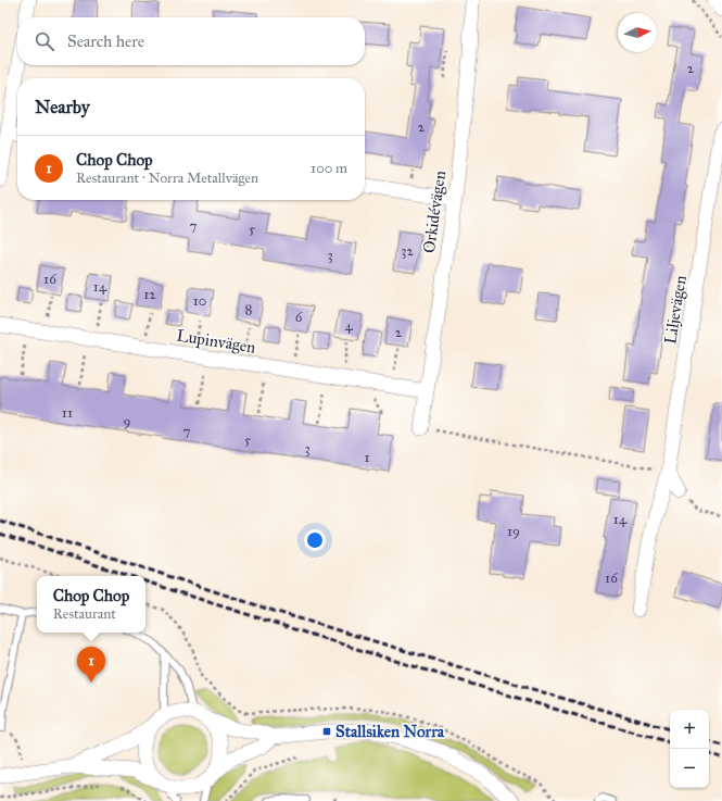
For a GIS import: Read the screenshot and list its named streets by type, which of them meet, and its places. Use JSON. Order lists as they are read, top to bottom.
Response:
{
  "streets": {
    "street": ["Orkidévägen", "Liljevägen", "Lupinvägen"]
  },
  "crossings": [
    ["Orkidévägen", "Lupinvägen"]
  ],
  "places": {
    "transit": ["Stallsiken Norra"]
  },
  "house_numbers": [
    "2",
    "2",
    "7",
    "5",
    "32",
    "3",
    "16",
    "14",
    "12",
    "10",
    "8",
    "6",
    "4",
    "2",
    "11",
    "9",
    "7",
    "5",
    "3",
    "1",
    "14",
    "19",
    "16"
  ],
  "north": "right",
  "page": {
    "search": "Search here",
    "heading": "Nearby",
    "list": [
      {
        "mark": "1",
        "name": "Chop Chop",
        "note": "Restaurant · Norra Metallvägen",
        "value": "100 m"
      }
    ],
    "popup": ["Chop Chop", "Restaurant"],
    "pins": "1",
    "map_buttons": ["+", "−"]
  }
}
